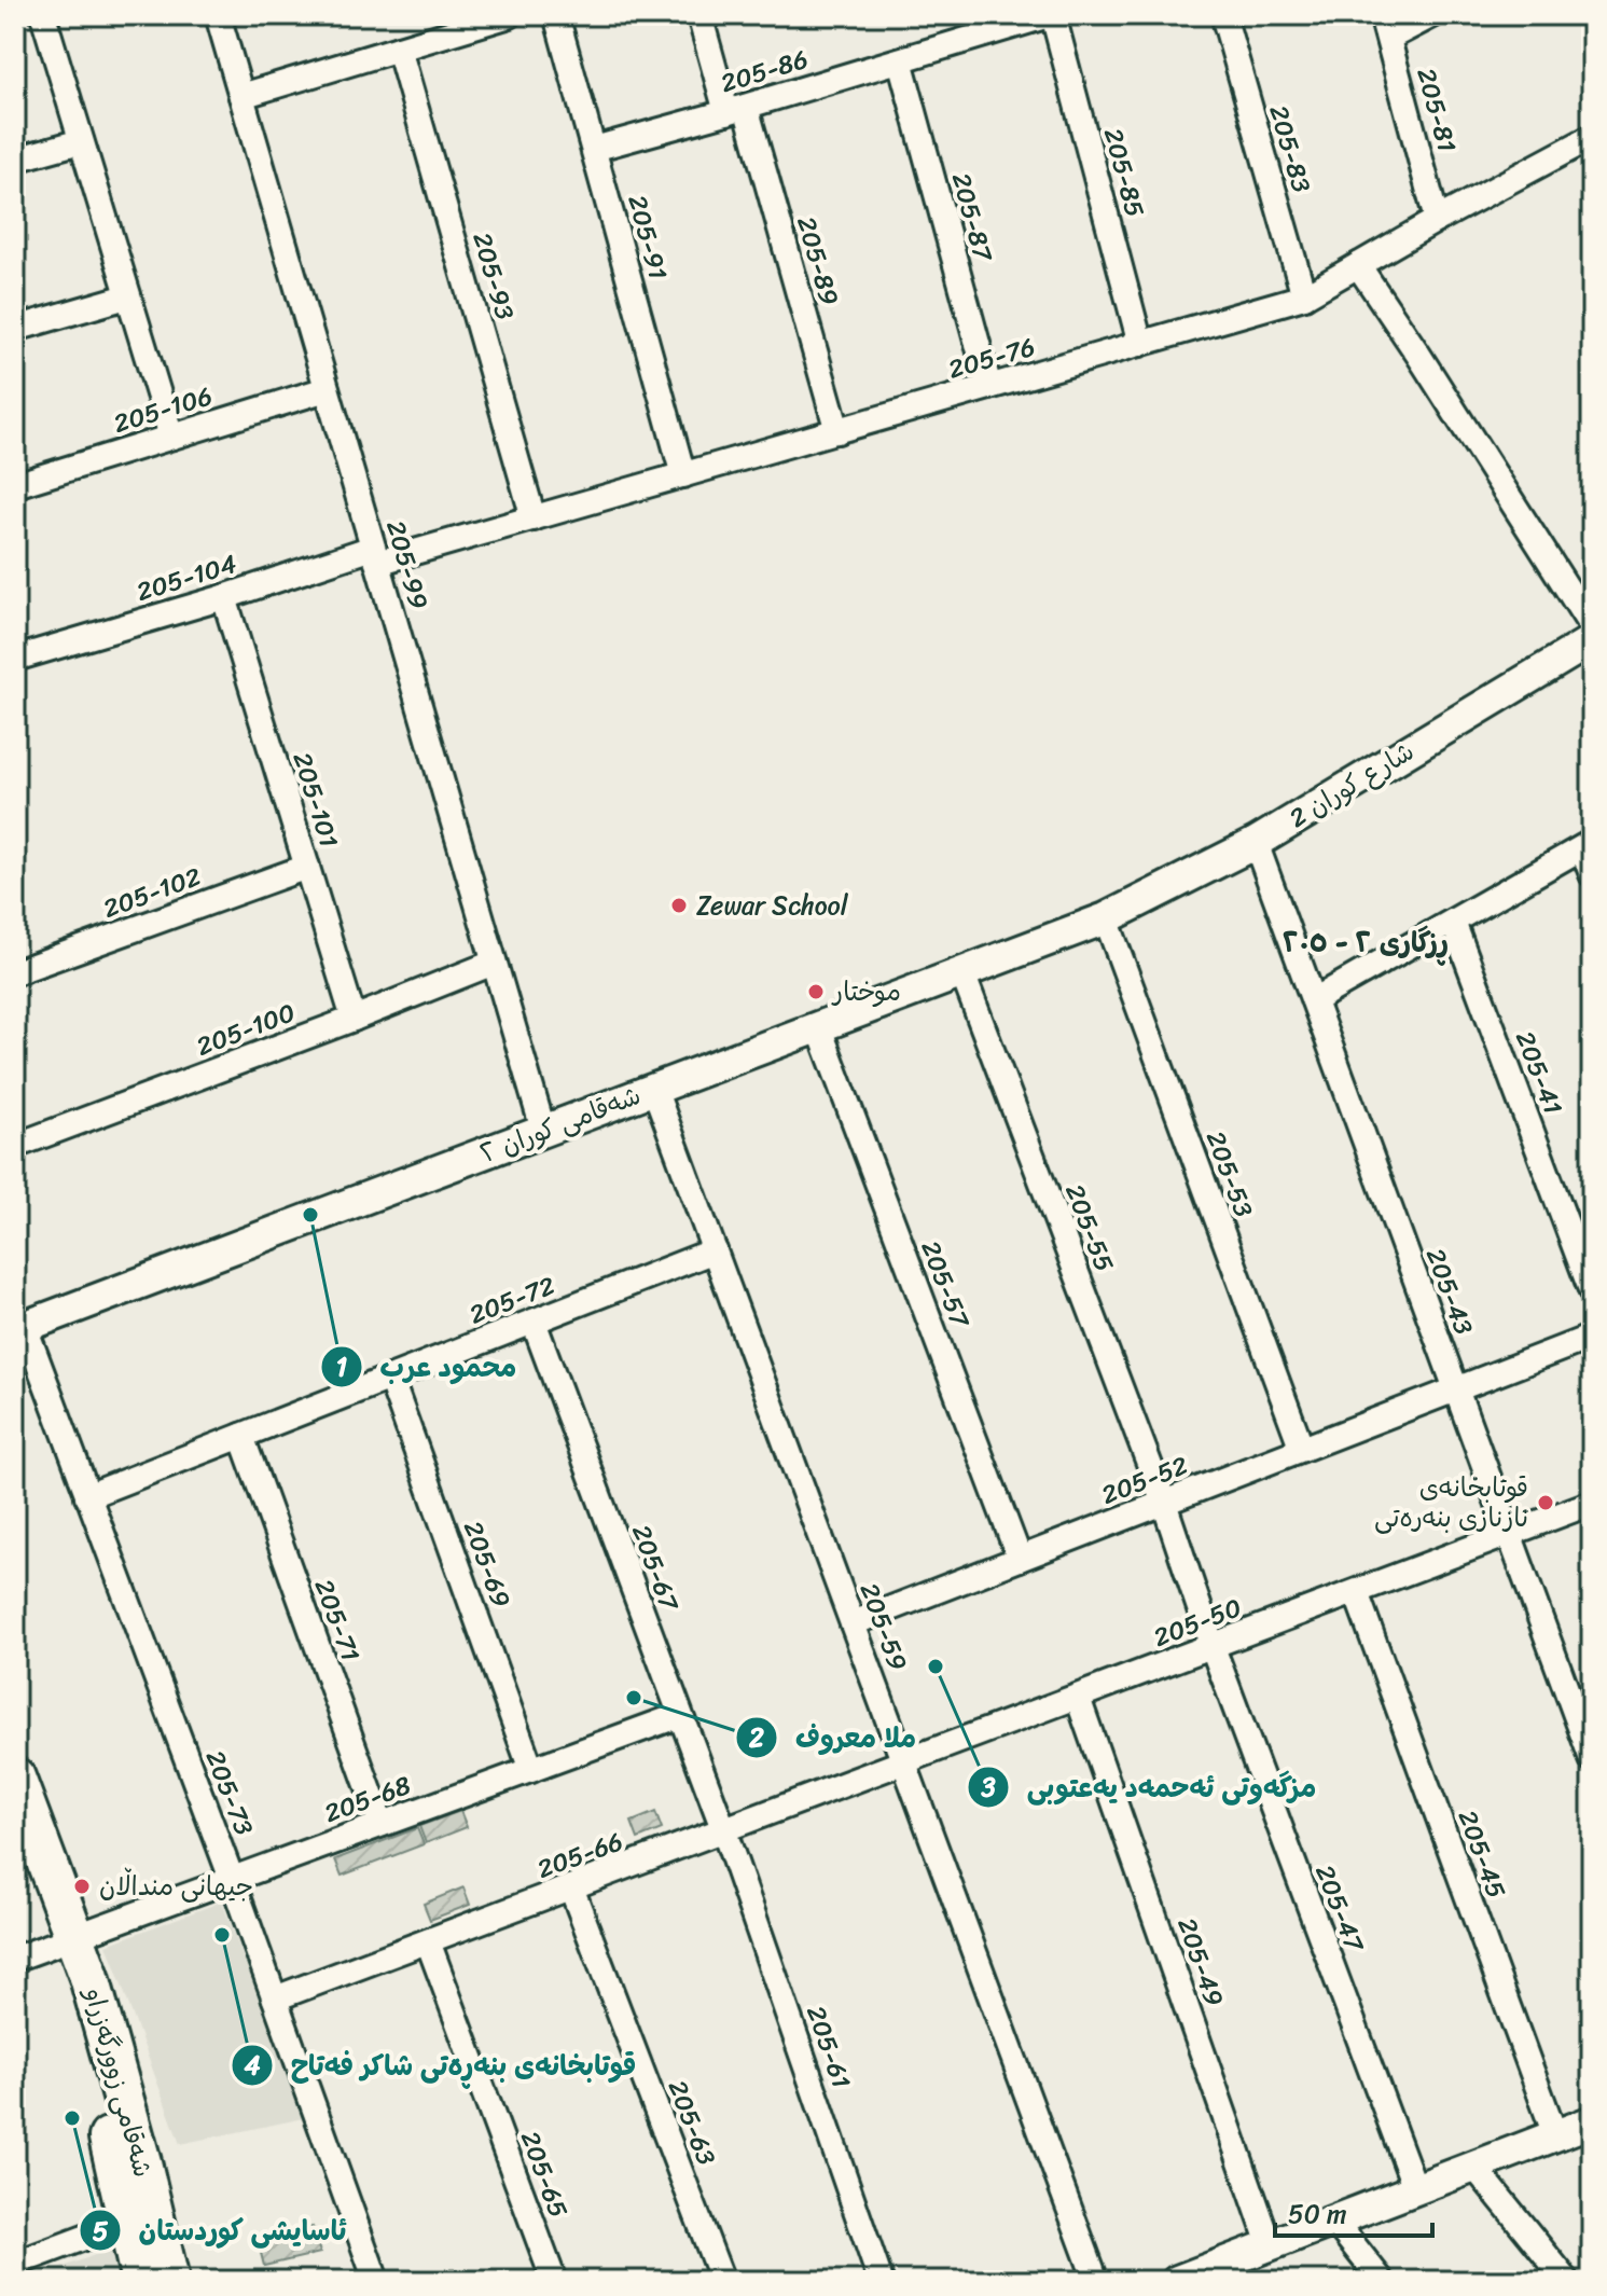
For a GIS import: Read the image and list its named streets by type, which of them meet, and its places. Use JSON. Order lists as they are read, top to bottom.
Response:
{
  "streets": {
    "main road": ["شەقامی زوورگەزراو"],
    "street": [
      "205-86",
      "205-81",
      "205-83",
      "205-85",
      "205-87",
      "205-91",
      "205-89",
      "205-93",
      "205-76",
      "205-106",
      "205-99",
      "205-104",
      "شارع كوران 2",
      "205-101",
      "205-102",
      "205-100",
      "205-41",
      "شەقامی کوران ٢",
      "205-53",
      "205-55",
      "205-57",
      "205-43",
      "205-72",
      "205-52",
      "205-69",
      "205-67",
      "205-71",
      "205-50",
      "205-59",
      "205-73",
      "205-68",
      "205-45",
      "205-66",
      "205-47",
      "205-49",
      "205-61",
      "205-63",
      "205-65"
    ]
  },
  "crossings": [
    ["205-86", "205-85"],
    ["205-86", "205-87"],
    ["205-86", "205-91"],
    ["205-86", "205-89"],
    ["205-81", "205-76"],
    ["205-83", "205-76"],
    ["205-85", "205-76"],
    ["205-87", "205-76"],
    ["205-91", "205-76"],
    ["205-89", "205-76"],
    ["205-93", "205-76"],
    ["205-76", "205-99"],
    ["205-76", "205-104"],
    ["205-106", "205-99"],
    ["205-99", "205-104"],
    ["205-99", "205-100"],
    ["205-99", "شەقامی کوران ٢"],
    ["205-104", "205-101"],
    ["شارع كوران 2", "شەقامی کوران ٢"],
    ["شارع كوران 2", "205-53"],
    ["شارع كوران 2", "205-43"],
    ["205-101", "205-102"],
    ["205-101", "205-100"],
    ["شەقامی کوران ٢", "205-53"],
    ["شەقامی کوران ٢", "205-55"],
    ["شەقامی کوران ٢", "205-57"],
    ["شەقامی کوران ٢", "205-59"],
    ["شەقامی کوران ٢", "205-73"],
    ["205-53", "205-52"],
    ["205-55", "205-52"],
    ["205-55", "205-50"],
    ["205-55", "205-47"],
    ["205-57", "205-52"],
    ["205-43", "205-52"],
    ["205-43", "205-50"],
    ["205-72", "205-69"],
    ["205-72", "205-67"],
    ["205-72", "205-71"],
    ["205-72", "205-59"],
    ["205-72", "205-73"],
    ["205-52", "205-59"],
    ["205-69", "205-68"],
    ["205-67", "205-68"],
    ["205-67", "205-66"],
    ["205-67", "205-61"],
    ["205-71", "205-68"],
    ["205-50", "205-59"],
    ["205-50", "205-45"],
    ["205-50", "205-66"],
    ["205-50", "205-47"],
    ["205-50", "205-49"],
    ["205-59", "205-66"],
    ["205-73", "205-68"],
    ["205-73", "205-66"],
    ["205-68", "شەقامی زوورگەزراو"],
    ["205-66", "205-61"],
    ["205-66", "205-63"],
    ["205-66", "205-65"]
  ],
  "districts": ["ڕزگاری ٢ - ٢٠٥"],
  "places": [
    "Zewar School",
    "موختار",
    "محمود عرب",
    "قوتابخانەی نازنازی بنەرەتی",
    "مزگەوتی ئەحمەد یەعتوبی",
    "ملا معروف",
    "جیهانی منداڵان",
    "قوتابخانەی بنەڕەتی شاكر فەتاح",
    "ئاسایشی كوردستان"
  ],
  "scale_bar": "50 m"
}
